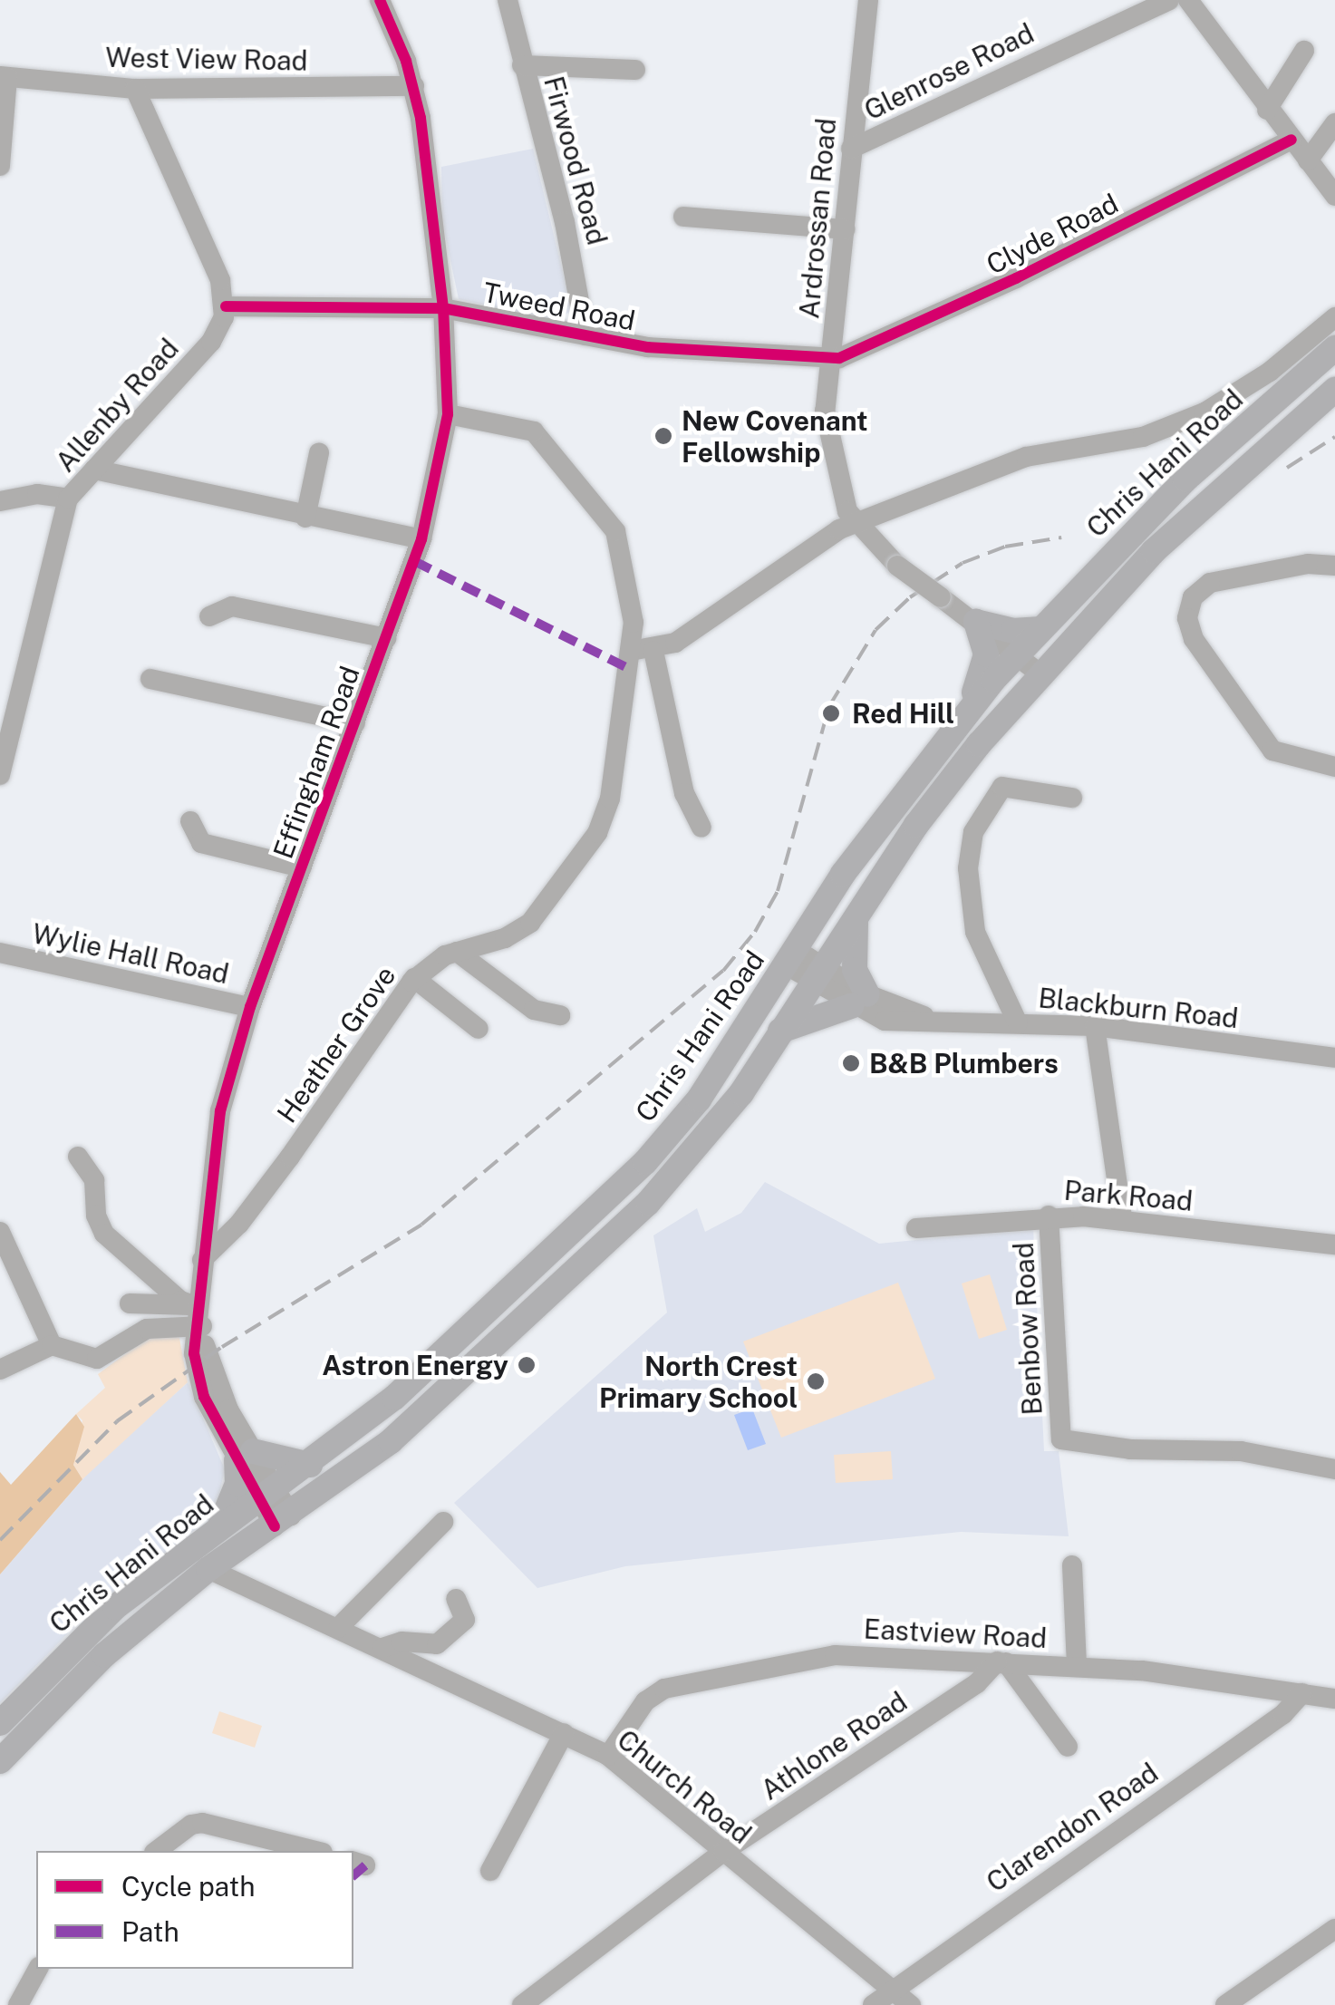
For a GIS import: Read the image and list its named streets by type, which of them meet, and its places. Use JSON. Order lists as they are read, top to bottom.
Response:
{
  "streets": {
    "main road": ["Chris Hani Road"],
    "street": [
      "West View Road",
      "Glenrose Road",
      "Firwood Road",
      "Ardrossan Road",
      "Clyde Road",
      "Tweed Road",
      "Allenby Road",
      "Effingham Road",
      "Wylie Hall Road",
      "Blackburn Road",
      "Heather Grove",
      "Park Road",
      "Benbow Road",
      "Eastview Road",
      "Athlone Road",
      "Church Road",
      "Clarendon Road"
    ]
  },
  "crossings": [
    ["West View Road", "Effingham Road"],
    ["Glenrose Road", "Ardrossan Road"],
    ["Firwood Road", "Tweed Road"],
    ["Ardrossan Road", "Clyde Road"],
    ["Ardrossan Road", "Tweed Road"],
    ["Ardrossan Road", "Chris Hani Road"],
    ["Clyde Road", "Tweed Road"],
    ["Tweed Road", "Allenby Road"],
    ["Tweed Road", "Effingham Road"],
    ["Chris Hani Road", "Effingham Road"],
    ["Chris Hani Road", "Blackburn Road"],
    ["Chris Hani Road", "Church Road"],
    ["Effingham Road", "Wylie Hall Road"],
    ["Effingham Road", "Heather Grove"],
    ["Park Road", "Benbow Road"],
    ["Eastview Road", "Athlone Road"],
    ["Eastview Road", "Church Road"],
    ["Eastview Road", "Clarendon Road"],
    ["Athlone Road", "Church Road"],
    ["Church Road", "Clarendon Road"]
  ],
  "places": [
    "New Covenant Fellowship",
    "Red Hill",
    "B&B Plumbers",
    "Astron Energy",
    "North Crest Primary School"
  ],
  "legend": ["Cycle path", "Path"]
}
